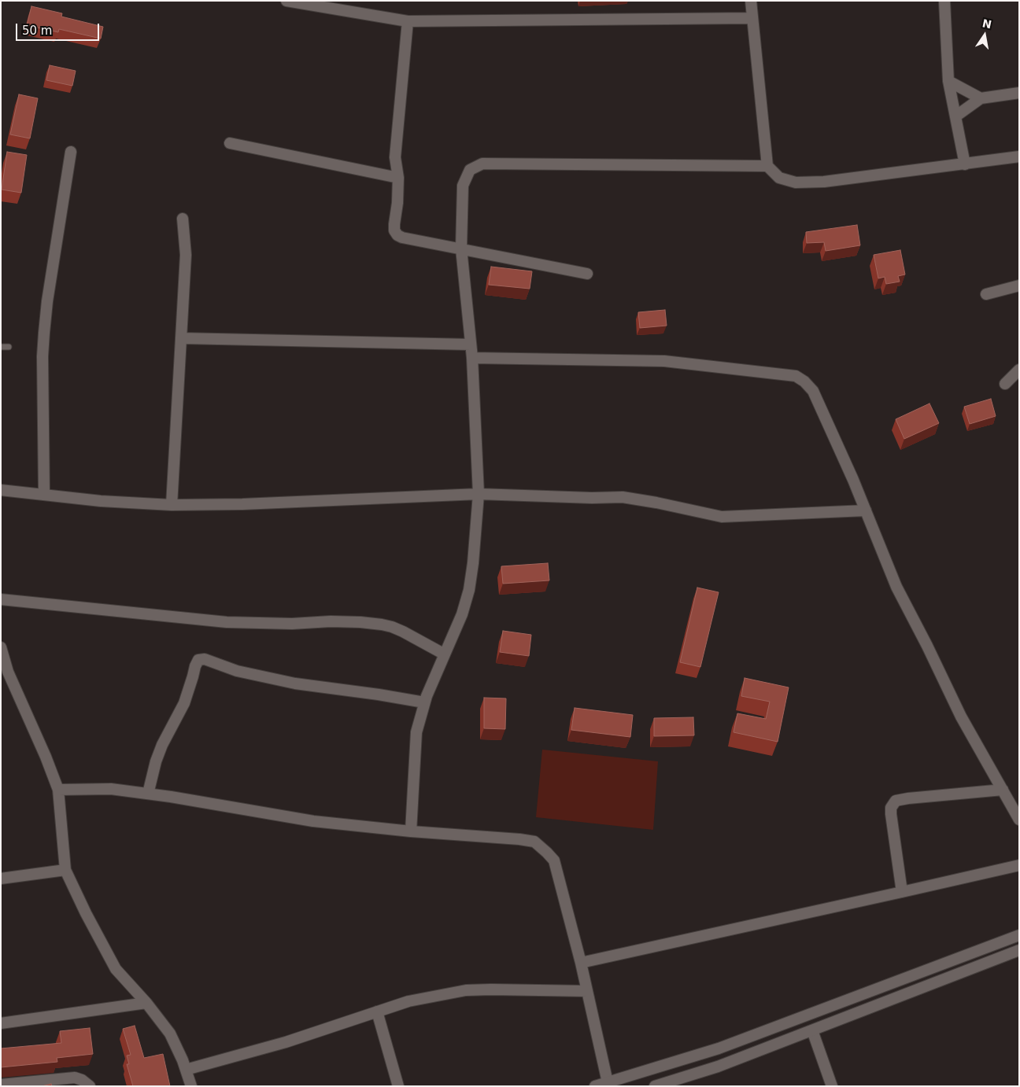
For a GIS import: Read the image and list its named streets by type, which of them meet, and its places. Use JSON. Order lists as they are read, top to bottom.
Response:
{
  "scale_bar": "50 m",
  "north": "top"
}
